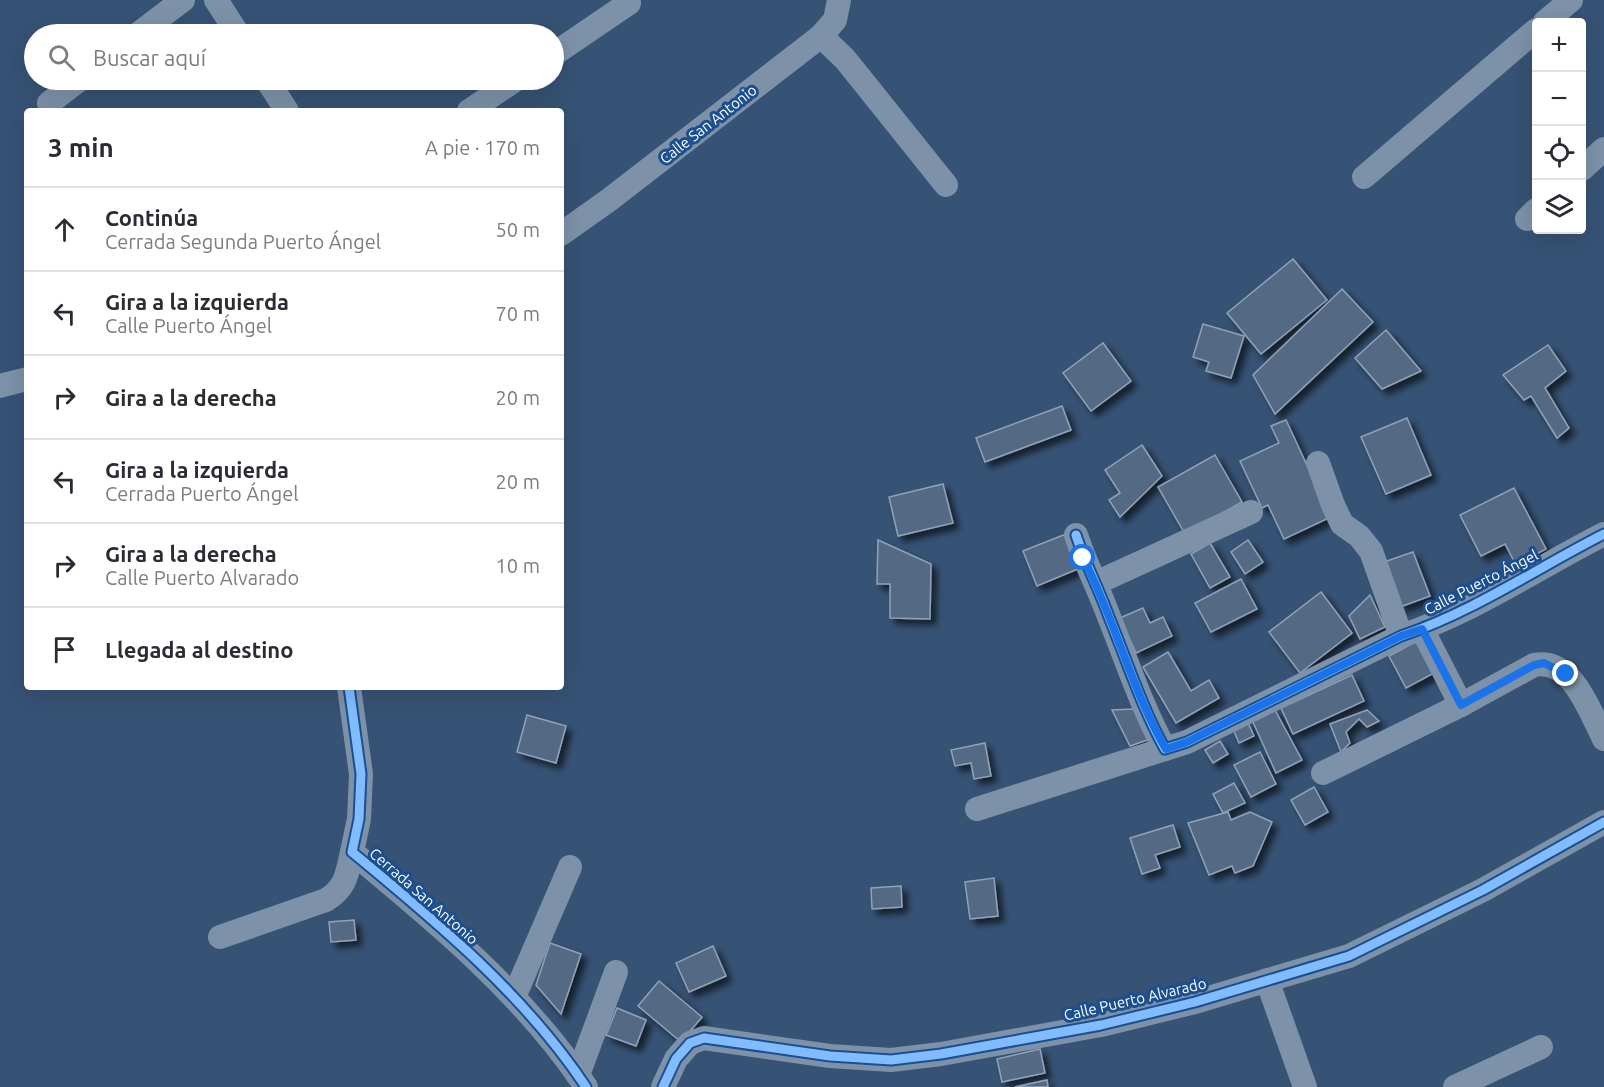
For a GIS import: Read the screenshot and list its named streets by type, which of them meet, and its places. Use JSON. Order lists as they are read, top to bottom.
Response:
{
  "streets": {
    "street": [
      "Calle San Antonio",
      "Calle Puerto Ángel",
      "Cerrada San Antonio",
      "Calle Puerto Alvarado"
    ]
  },
  "page": {
    "map_buttons": ["+", "−"],
    "search": "Buscar aquí",
    "heading": ["3 min", "A pie · 170 m"],
    "list": [
      ["Continúa", "Cerrada Segunda Puerto Ángel", "50 m"],
      ["Gira a la izquierda", "Calle Puerto Ángel", "70 m"],
      ["Gira a la derecha", "20 m"],
      ["Gira a la izquierda", "Cerrada Puerto Ángel", "20 m"],
      ["Gira a la derecha", "Calle Puerto Alvarado", "10 m"],
      "Llegada al destino"
    ]
  }
}
